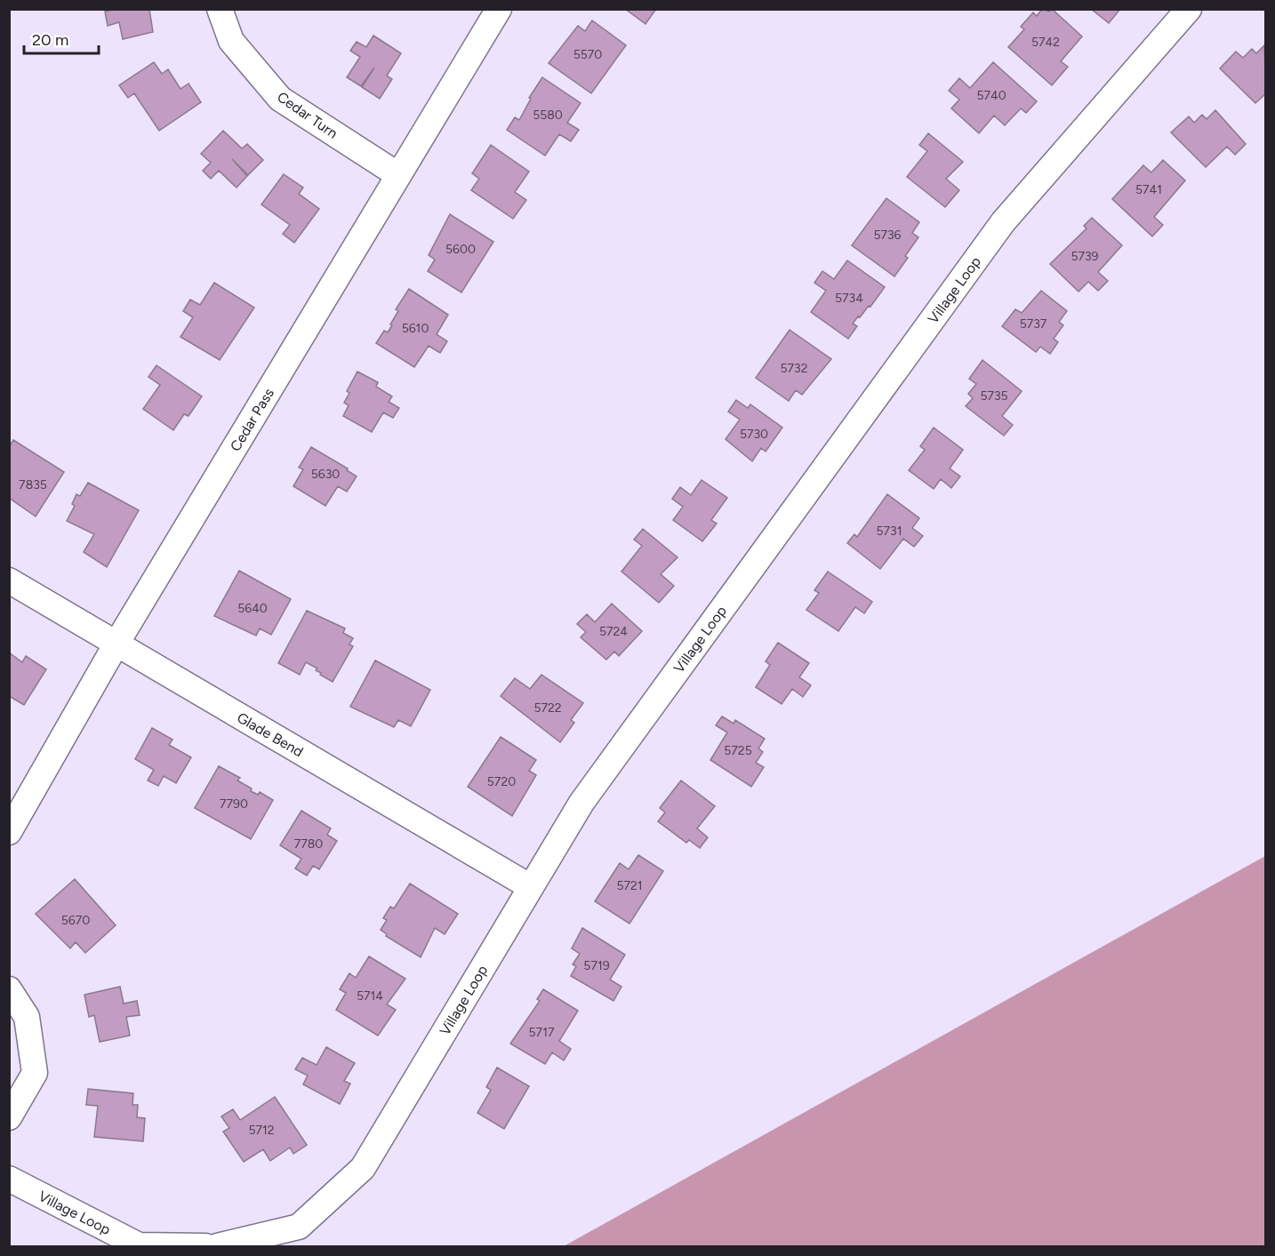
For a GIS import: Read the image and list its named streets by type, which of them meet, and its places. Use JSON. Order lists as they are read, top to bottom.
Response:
{
  "streets": {
    "street": [
      "Cedar Turn",
      "Village Loop",
      "Cedar Pass",
      "Glade Bend"
    ]
  },
  "crossings": [
    ["Cedar Turn", "Cedar Pass"],
    ["Village Loop", "Glade Bend"],
    ["Cedar Pass", "Glade Bend"]
  ],
  "house_numbers": [
    "5742",
    "5570",
    "5740",
    "5580",
    "5741",
    "5736",
    "5600",
    "5739",
    "5734",
    "5737",
    "5610",
    "5732",
    "5735",
    "5730",
    "5630",
    "7835",
    "5731",
    "5640",
    "5724",
    "5722",
    "5725",
    "5720",
    "7790",
    "7780",
    "5721",
    "5670",
    "5719",
    "5714",
    "5717",
    "5712"
  ],
  "scale_bar": "20 m"
}
